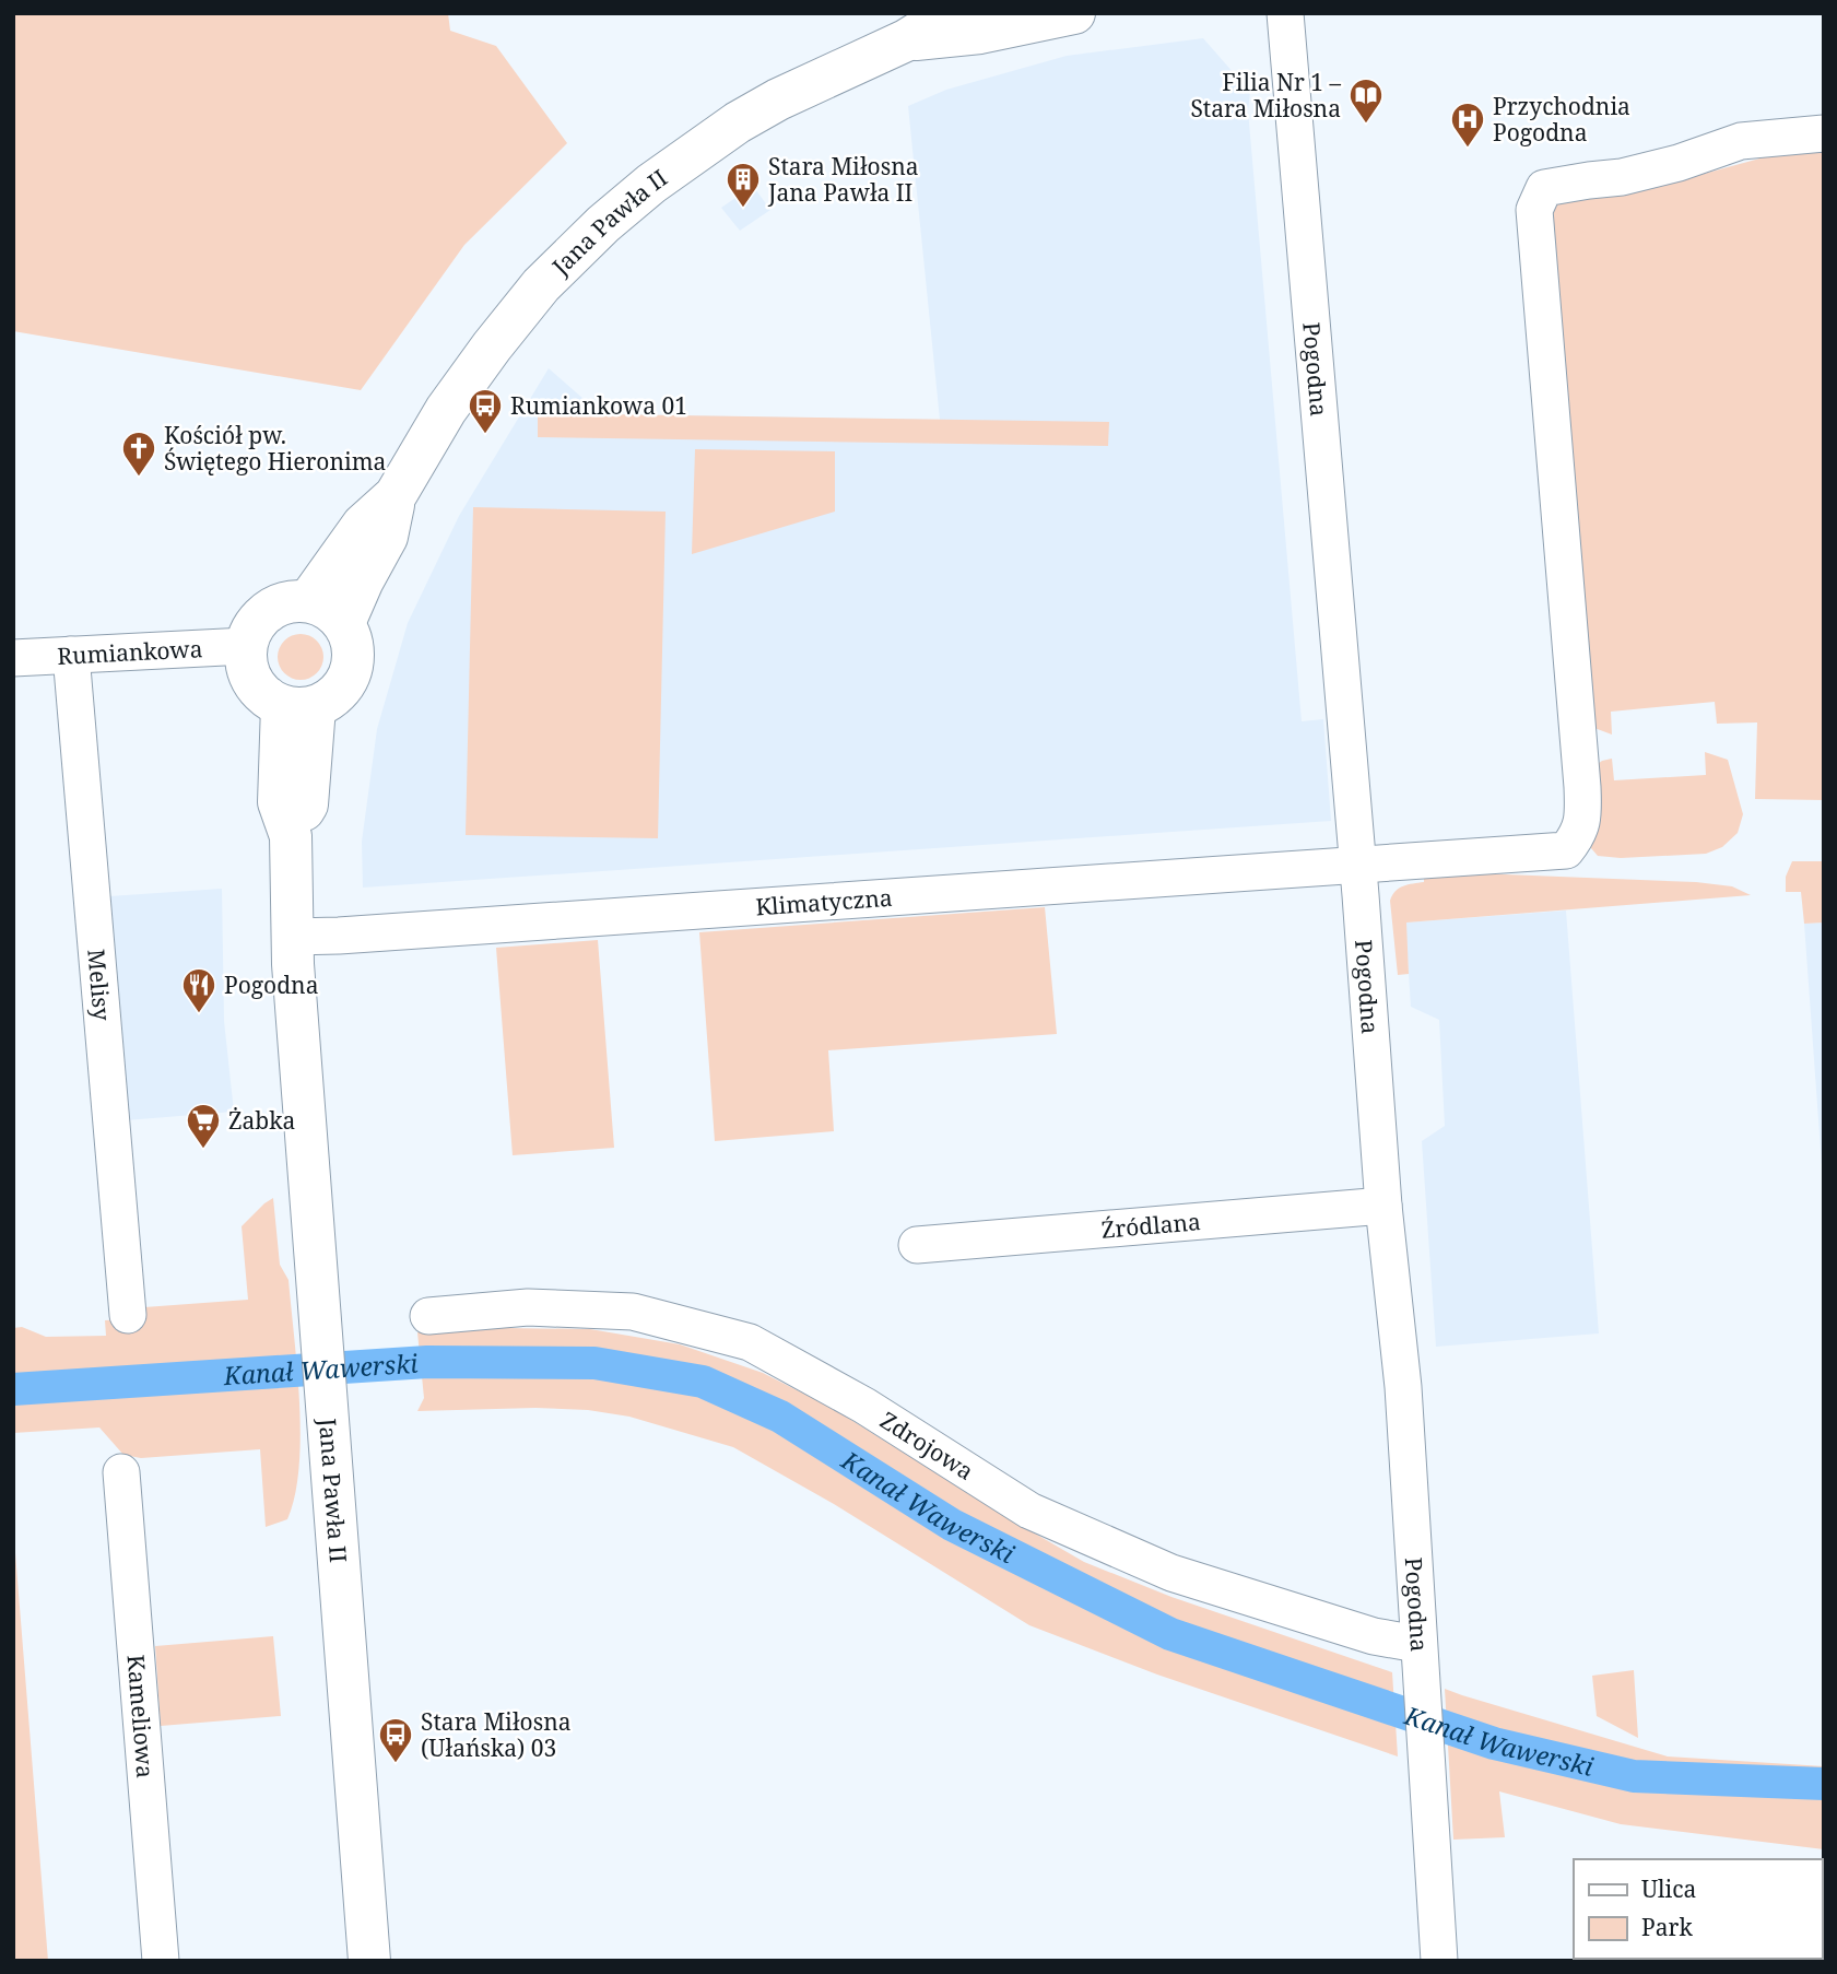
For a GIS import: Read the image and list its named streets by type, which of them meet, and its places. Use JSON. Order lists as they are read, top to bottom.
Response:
{
  "streets": {
    "street": [
      "Jana Pawła II",
      "Pogodna",
      "Rumiankowa",
      "Klimatyczna",
      "Melisy",
      "Źródlana",
      "Zdrojowa",
      "Kameliowa"
    ]
  },
  "crossings": [
    ["Jana Pawła II", "Rumiankowa"],
    ["Jana Pawła II", "Klimatyczna"],
    ["Pogodna", "Klimatyczna"],
    ["Pogodna", "Źródlana"],
    ["Pogodna", "Zdrojowa"],
    ["Rumiankowa", "Melisy"]
  ],
  "water": ["Kanał Wawerski"],
  "places": {
    "library": ["Filia Nr 1 – Stara Miłosna"],
    "hospital": ["Przychodnia Pogodna"],
    "building": ["Stara Miłosna Jana Pawła II"],
    "bus stop": ["Rumiankowa 01", "Stara Miłosna (Ułańska) 03"],
    "church": ["Kościół pw. Świętego Hieronima"],
    "restaurant": ["Pogodna"],
    "supermarket": ["Żabka"]
  },
  "legend": ["Ulica", "Park"]
}
